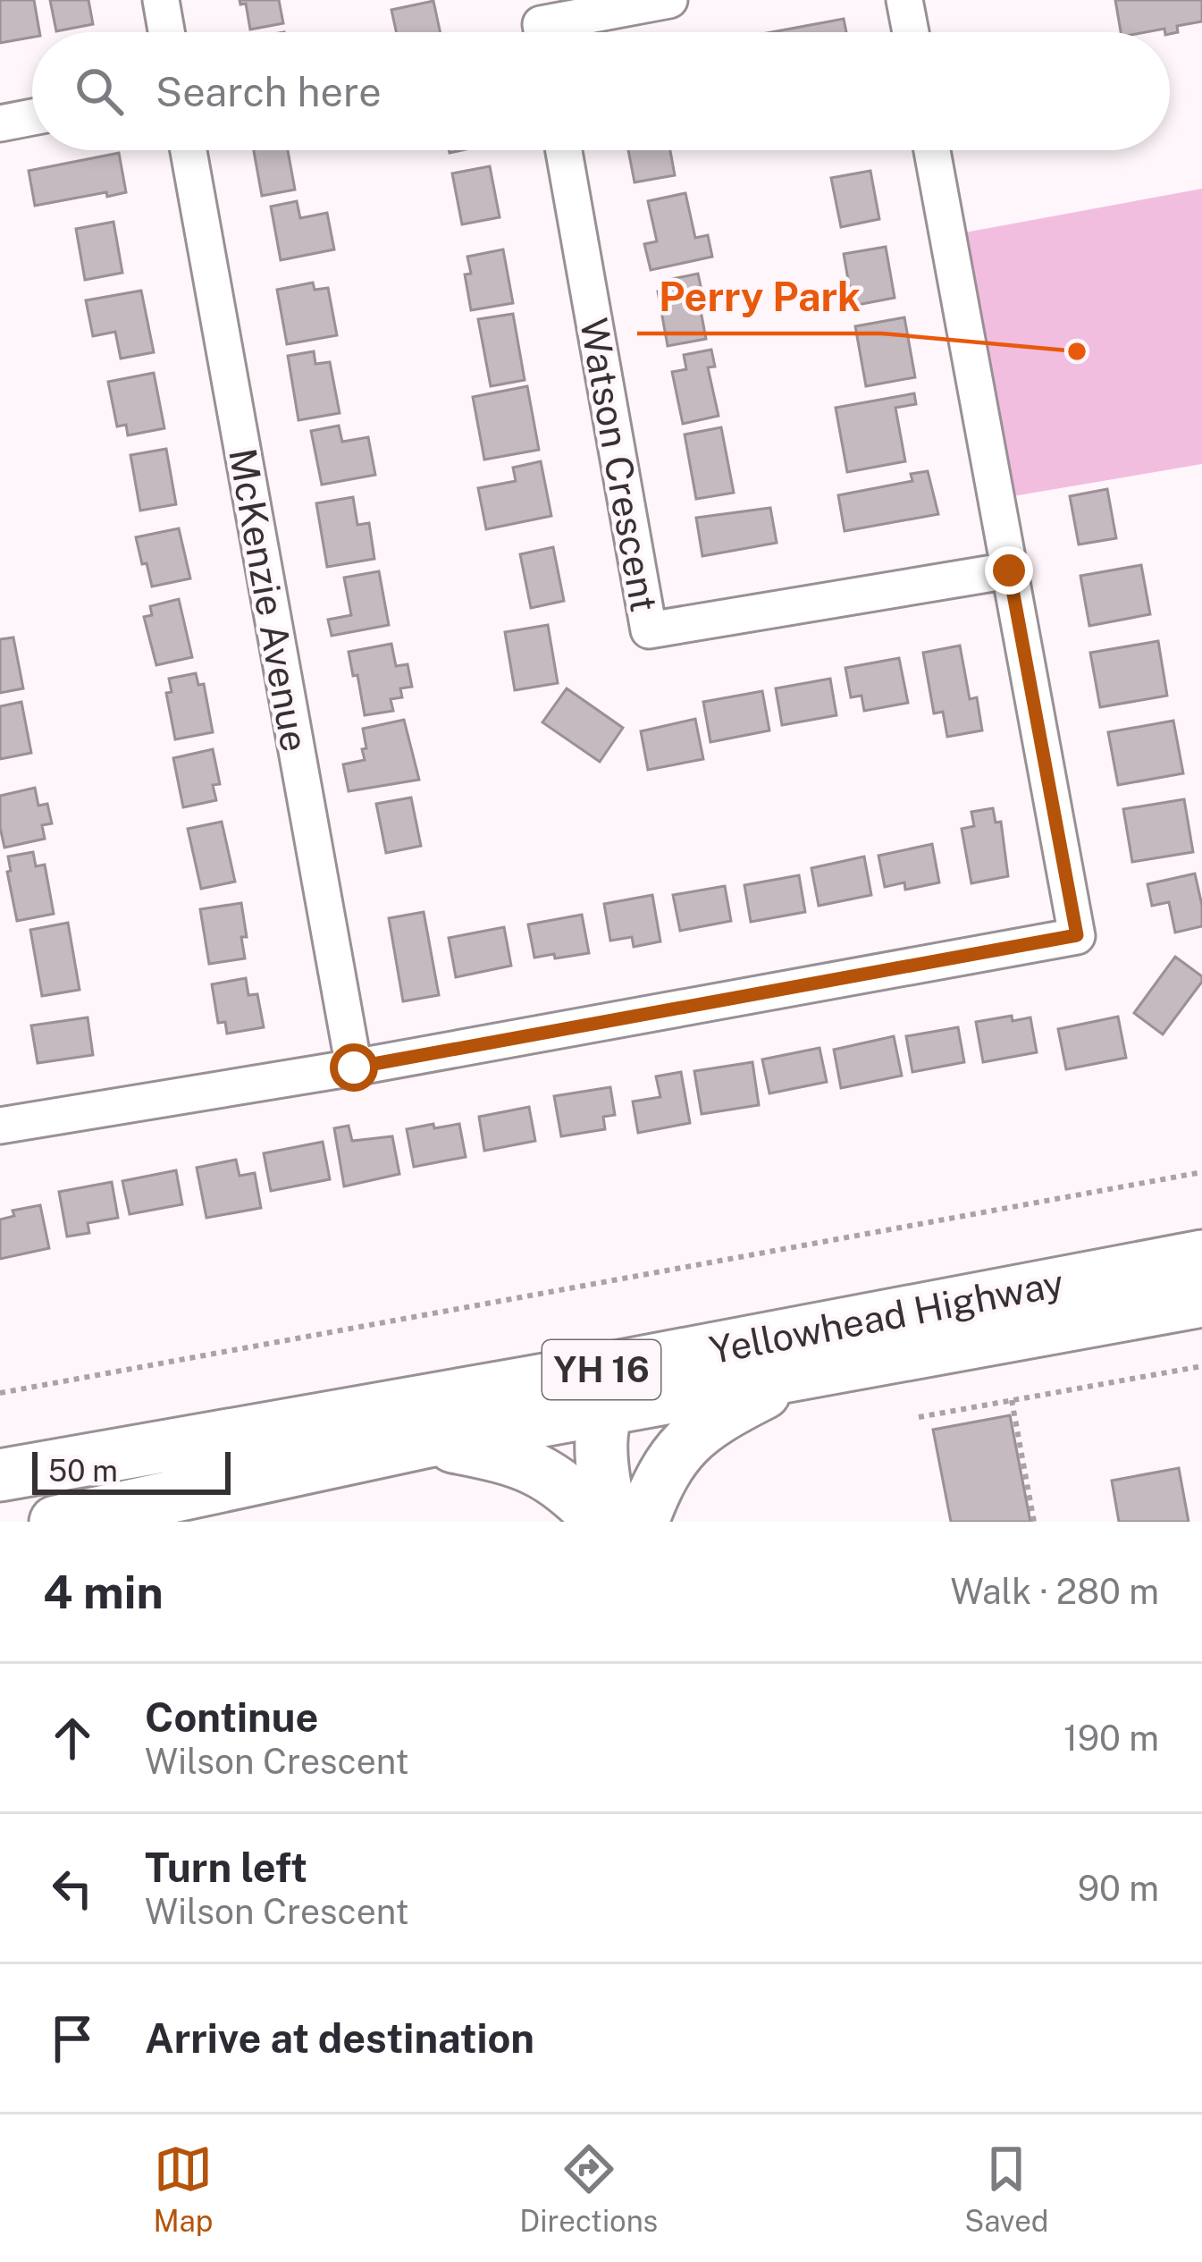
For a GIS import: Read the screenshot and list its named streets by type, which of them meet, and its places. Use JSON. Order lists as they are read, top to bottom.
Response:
{
  "streets": {
    "highway": ["Yellowhead Highway", "YH 16"],
    "street": ["Watson Crescent", "McKenzie Avenue"]
  },
  "places": ["Perry Park"],
  "scale_bar": "50 m",
  "page": {
    "search": "Search here",
    "scale": "50 m",
    "heading": ["4 min", "Walk · 280 m"],
    "list": [
      ["Continue", "Wilson Crescent", "190 m"],
      ["Turn left", "Wilson Crescent", "90 m"],
      "Arrive at destination"
    ],
    "nav": ["Map", "Directions", "Saved"]
  }
}
